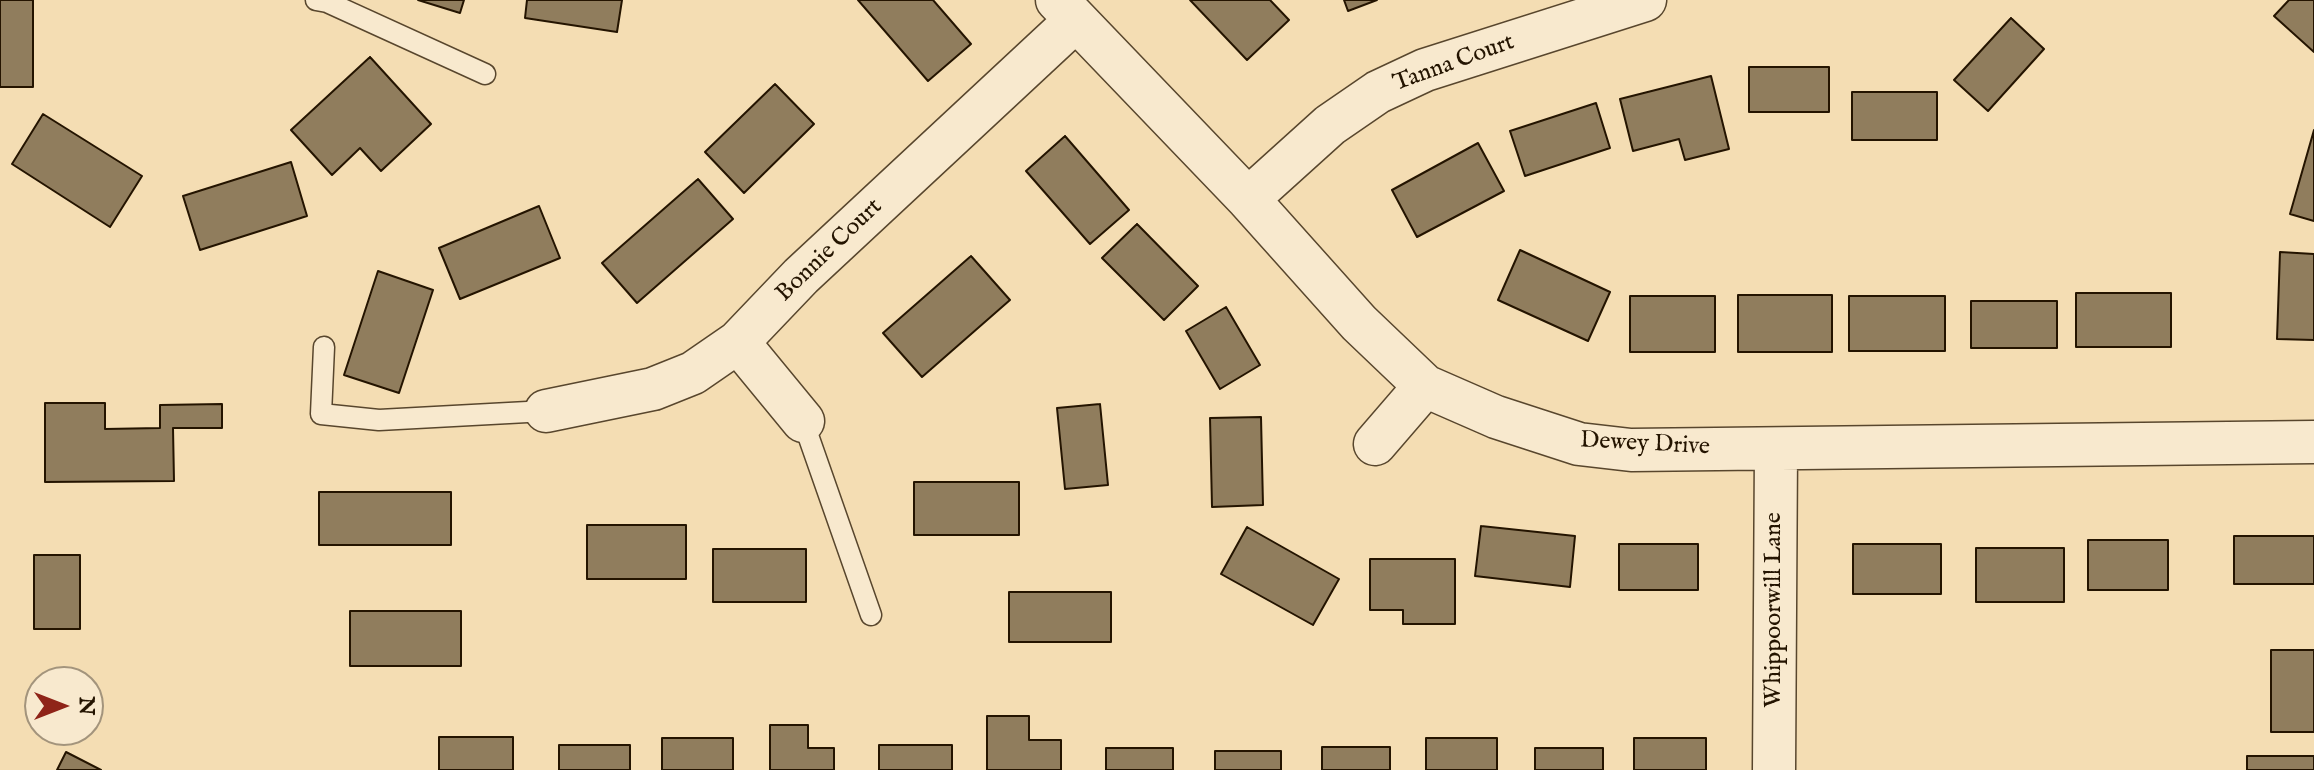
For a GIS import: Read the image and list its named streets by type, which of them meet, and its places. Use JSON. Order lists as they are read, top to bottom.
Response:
{
  "streets": {
    "street": [
      "Tanna Court",
      "Bonnie Court",
      "Dewey Drive",
      "Whippoorwill Lane"
    ]
  },
  "crossings": [
    ["Tanna Court", "Dewey Drive"],
    ["Bonnie Court", "Dewey Drive"],
    ["Dewey Drive", "Whippoorwill Lane"]
  ],
  "north": "right"
}
